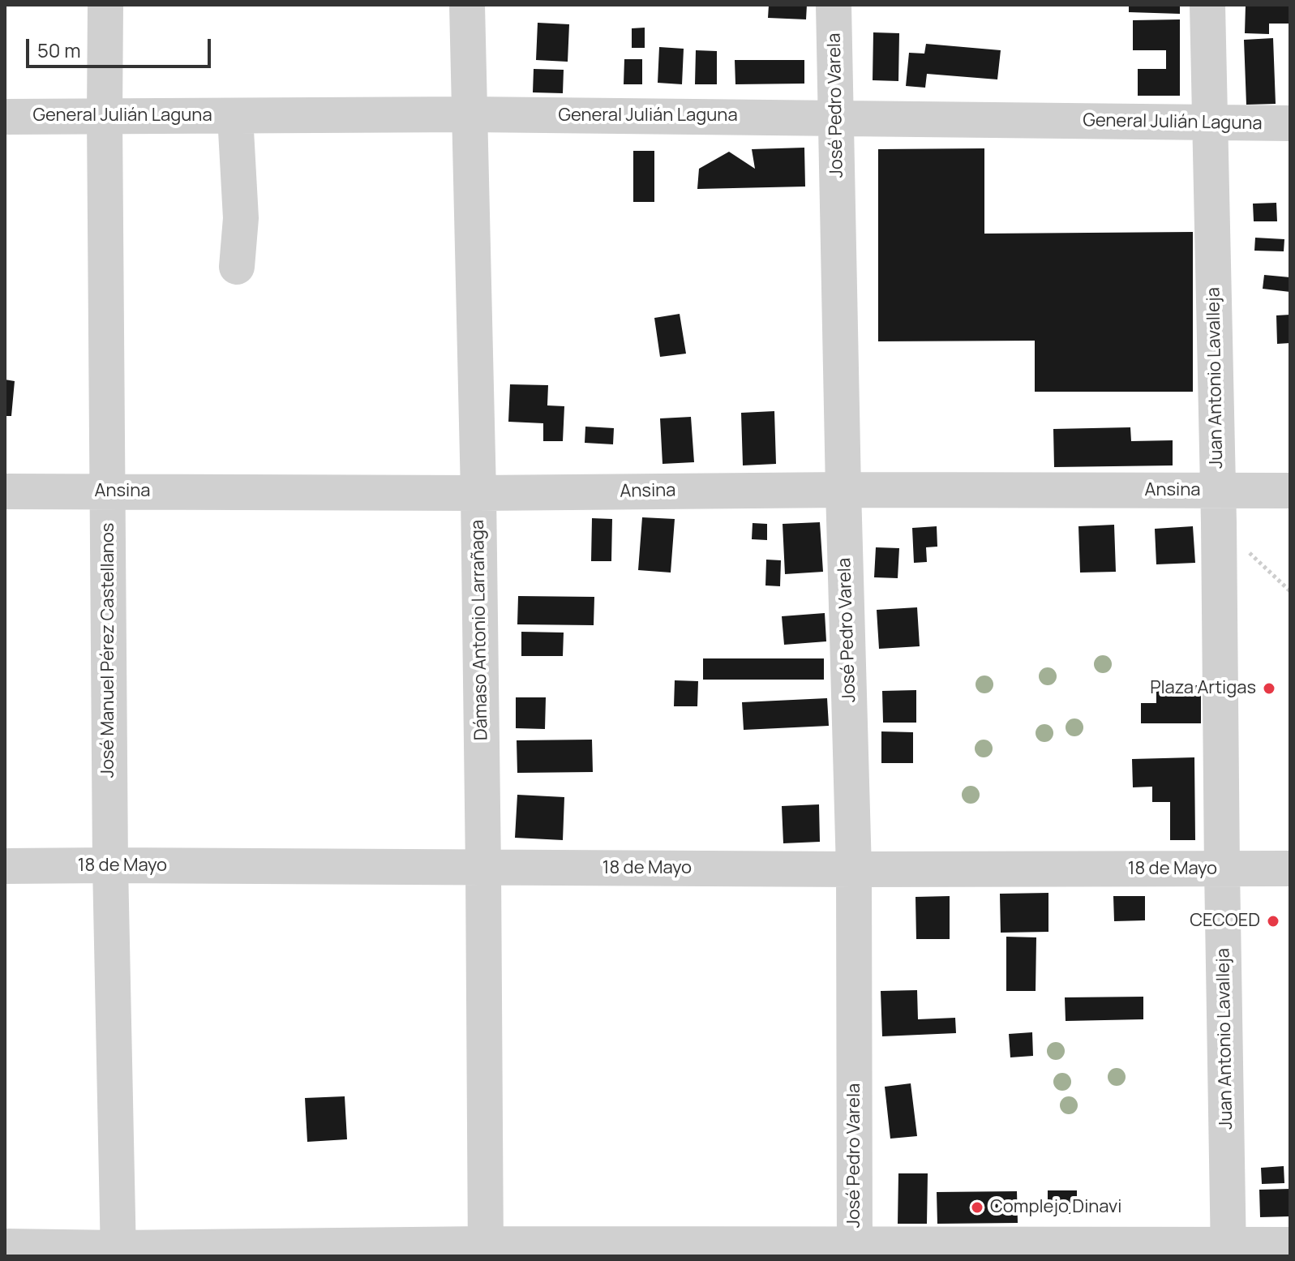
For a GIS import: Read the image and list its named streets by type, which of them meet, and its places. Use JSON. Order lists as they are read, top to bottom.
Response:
{
  "streets": {
    "street": [
      "José Pedro Varela",
      "General Julián Laguna",
      "Juan Antonio Lavalleja",
      "Ansina",
      "Dámaso Antonio Larrañaga",
      "José Manuel Pérez Castellanos",
      "18 de Mayo"
    ]
  },
  "crossings": [
    ["José Pedro Varela", "General Julián Laguna"],
    ["José Pedro Varela", "Ansina"],
    ["José Pedro Varela", "18 de Mayo"],
    ["General Julián Laguna", "Juan Antonio Lavalleja"],
    ["General Julián Laguna", "Dámaso Antonio Larrañaga"],
    ["General Julián Laguna", "José Manuel Pérez Castellanos"],
    ["Juan Antonio Lavalleja", "Ansina"],
    ["Juan Antonio Lavalleja", "18 de Mayo"],
    ["Ansina", "Dámaso Antonio Larrañaga"],
    ["Ansina", "José Manuel Pérez Castellanos"],
    ["Dámaso Antonio Larrañaga", "18 de Mayo"],
    ["José Manuel Pérez Castellanos", "18 de Mayo"]
  ],
  "places": ["Plaza Artigas", "CECOED", "Complejo Dinavi"],
  "scale_bar": "50 m"
}
